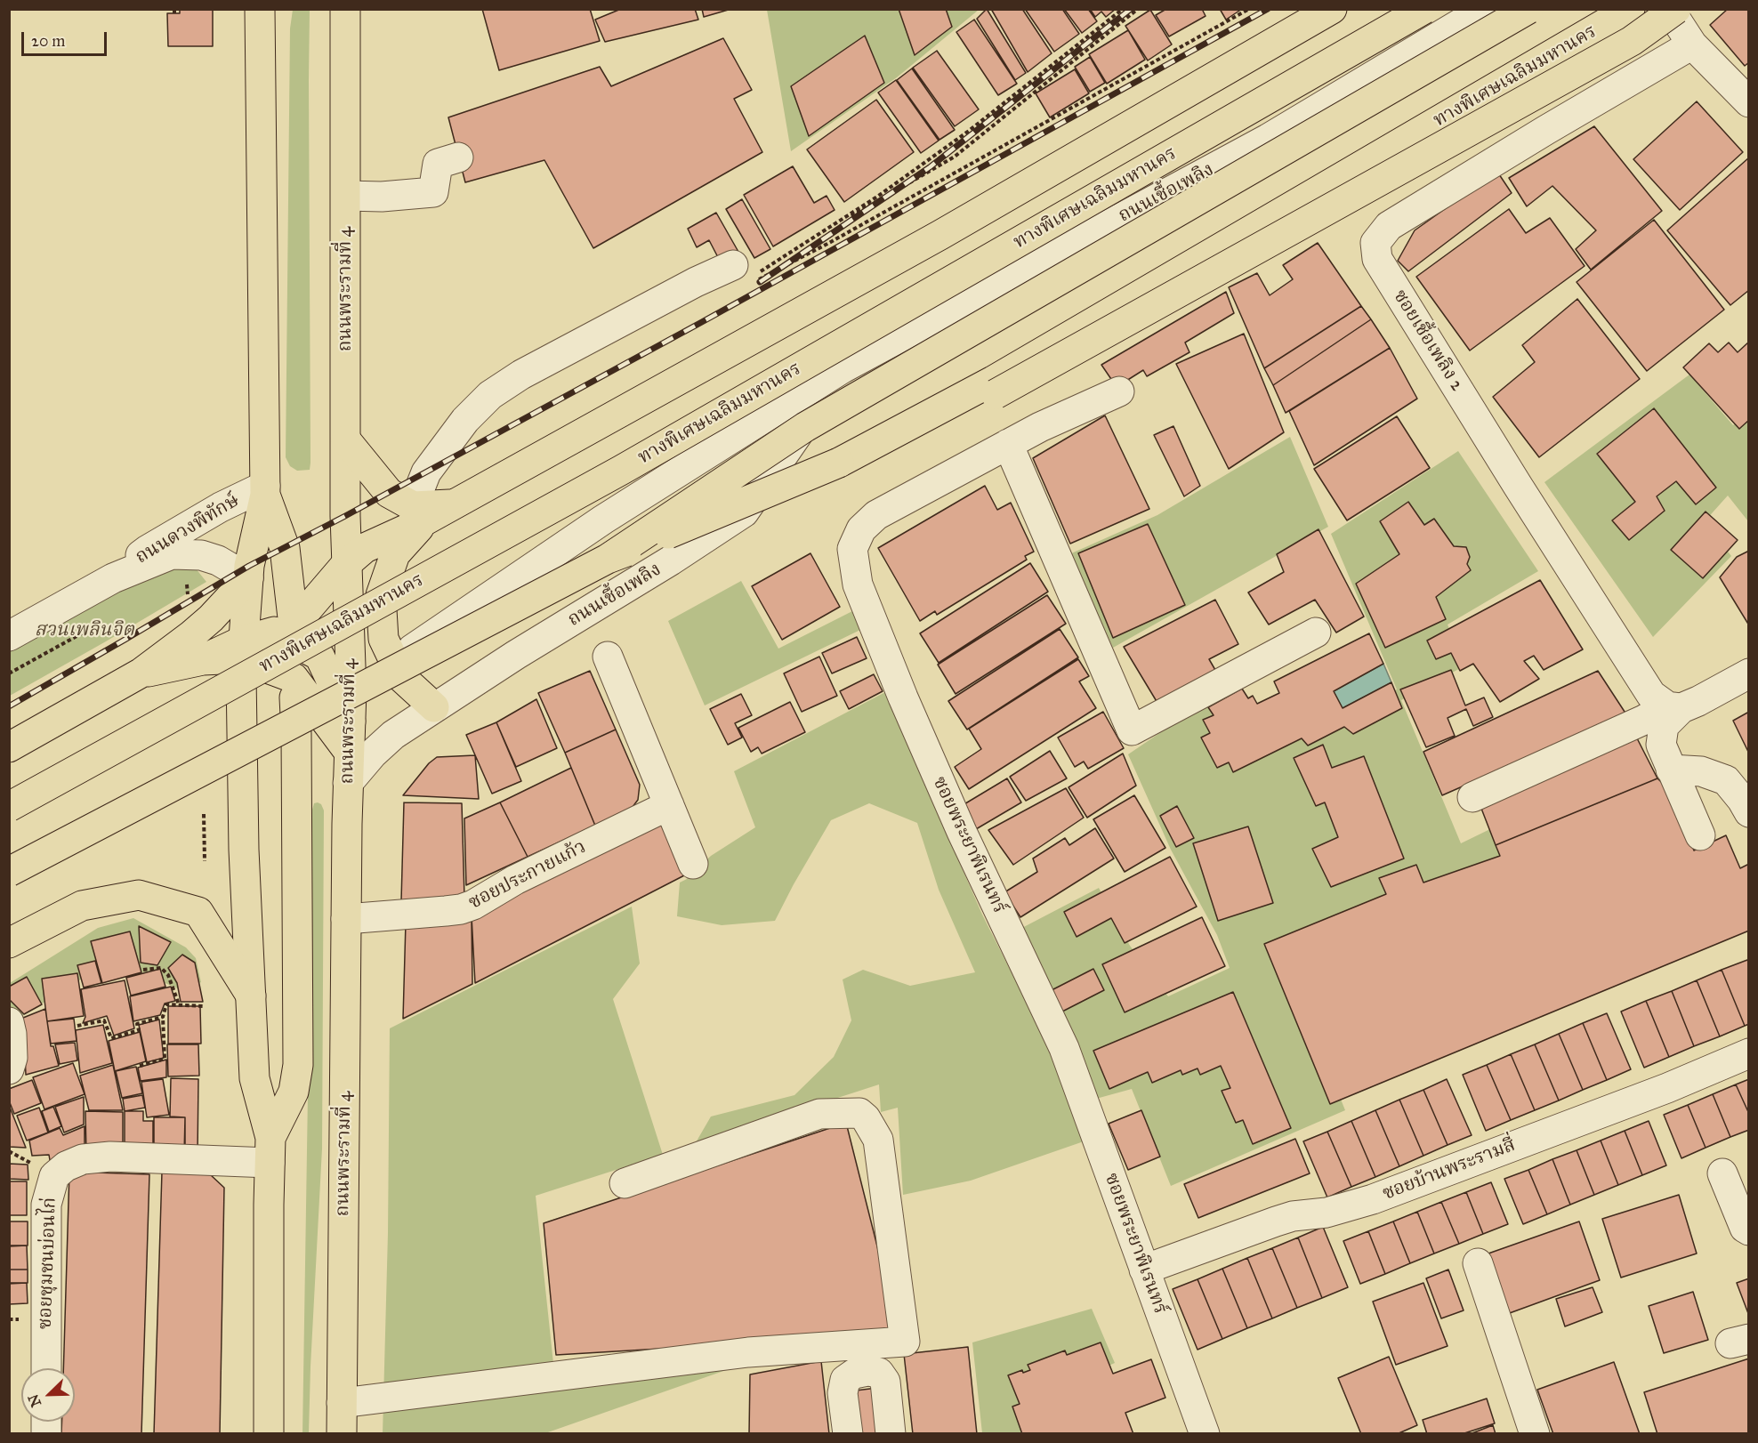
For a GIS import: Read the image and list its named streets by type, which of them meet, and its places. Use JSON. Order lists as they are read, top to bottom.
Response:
{
  "streets": {
    "main road": ["ทางพิเศษเฉลิมมหานคร", "ถนนพระรามที่ 4"],
    "street": [
      "ถนนเชื้อเพลิง",
      "ซอยเชื้อเพลิง 2",
      "ถนนดวงพิทักษ์",
      "ซอยพระยาพิเรนทร์",
      "ซอยประกายแก้ว",
      "ซอยบ้านพระรามสี่",
      "ซอยชุมชนบ่อนไก่"
    ]
  },
  "crossings": [
    ["ถนนเชื้อเพลิง", "ถนนพระรามที่ 4"],
    ["ถนนพระรามที่ 4", "ซอยประกายแก้ว"],
    ["ซอยพระยาพิเรนทร์", "ซอยบ้านพระรามสี่"]
  ],
  "parks": ["สวนเพลินจิต"],
  "scale_bar": "20 m",
  "north": "bottom left"
}
